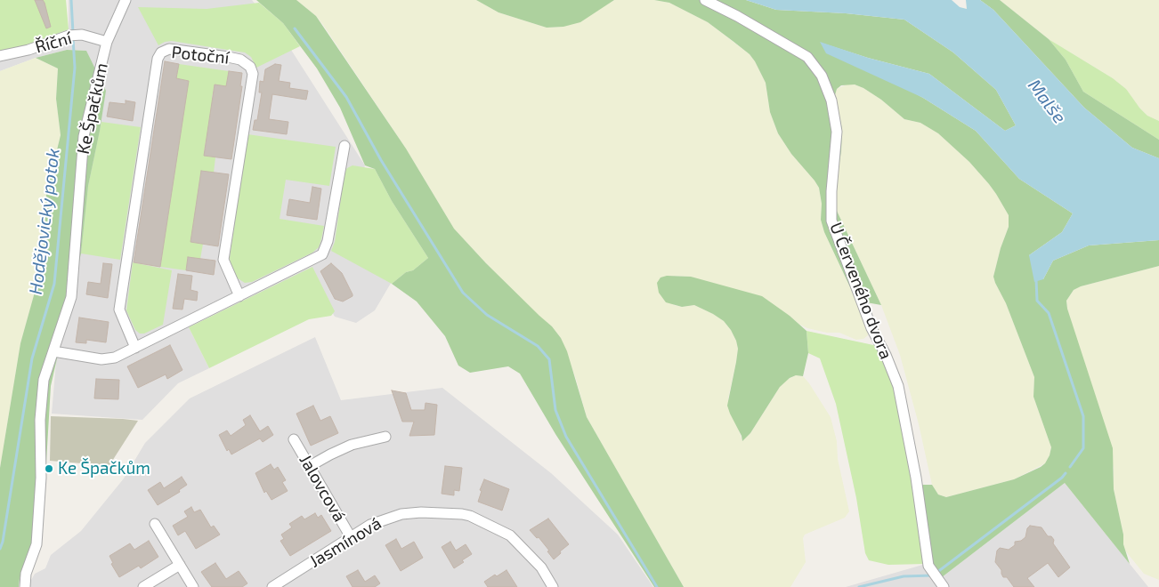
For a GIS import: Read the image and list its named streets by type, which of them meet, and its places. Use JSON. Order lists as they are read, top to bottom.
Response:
{
  "streets": {
    "street": [
      "Říční",
      "Potoční",
      "Ke Špačkům",
      "U Červeného dvora",
      "Jalovcová",
      "Jasmínová"
    ]
  },
  "crossings": [
    ["Říční", "Ke Špačkům"],
    ["Jalovcová", "Jasmínová"]
  ],
  "water": ["Malše", "Hodějovický potok"],
  "places": ["Ke Špačkům"]
}
